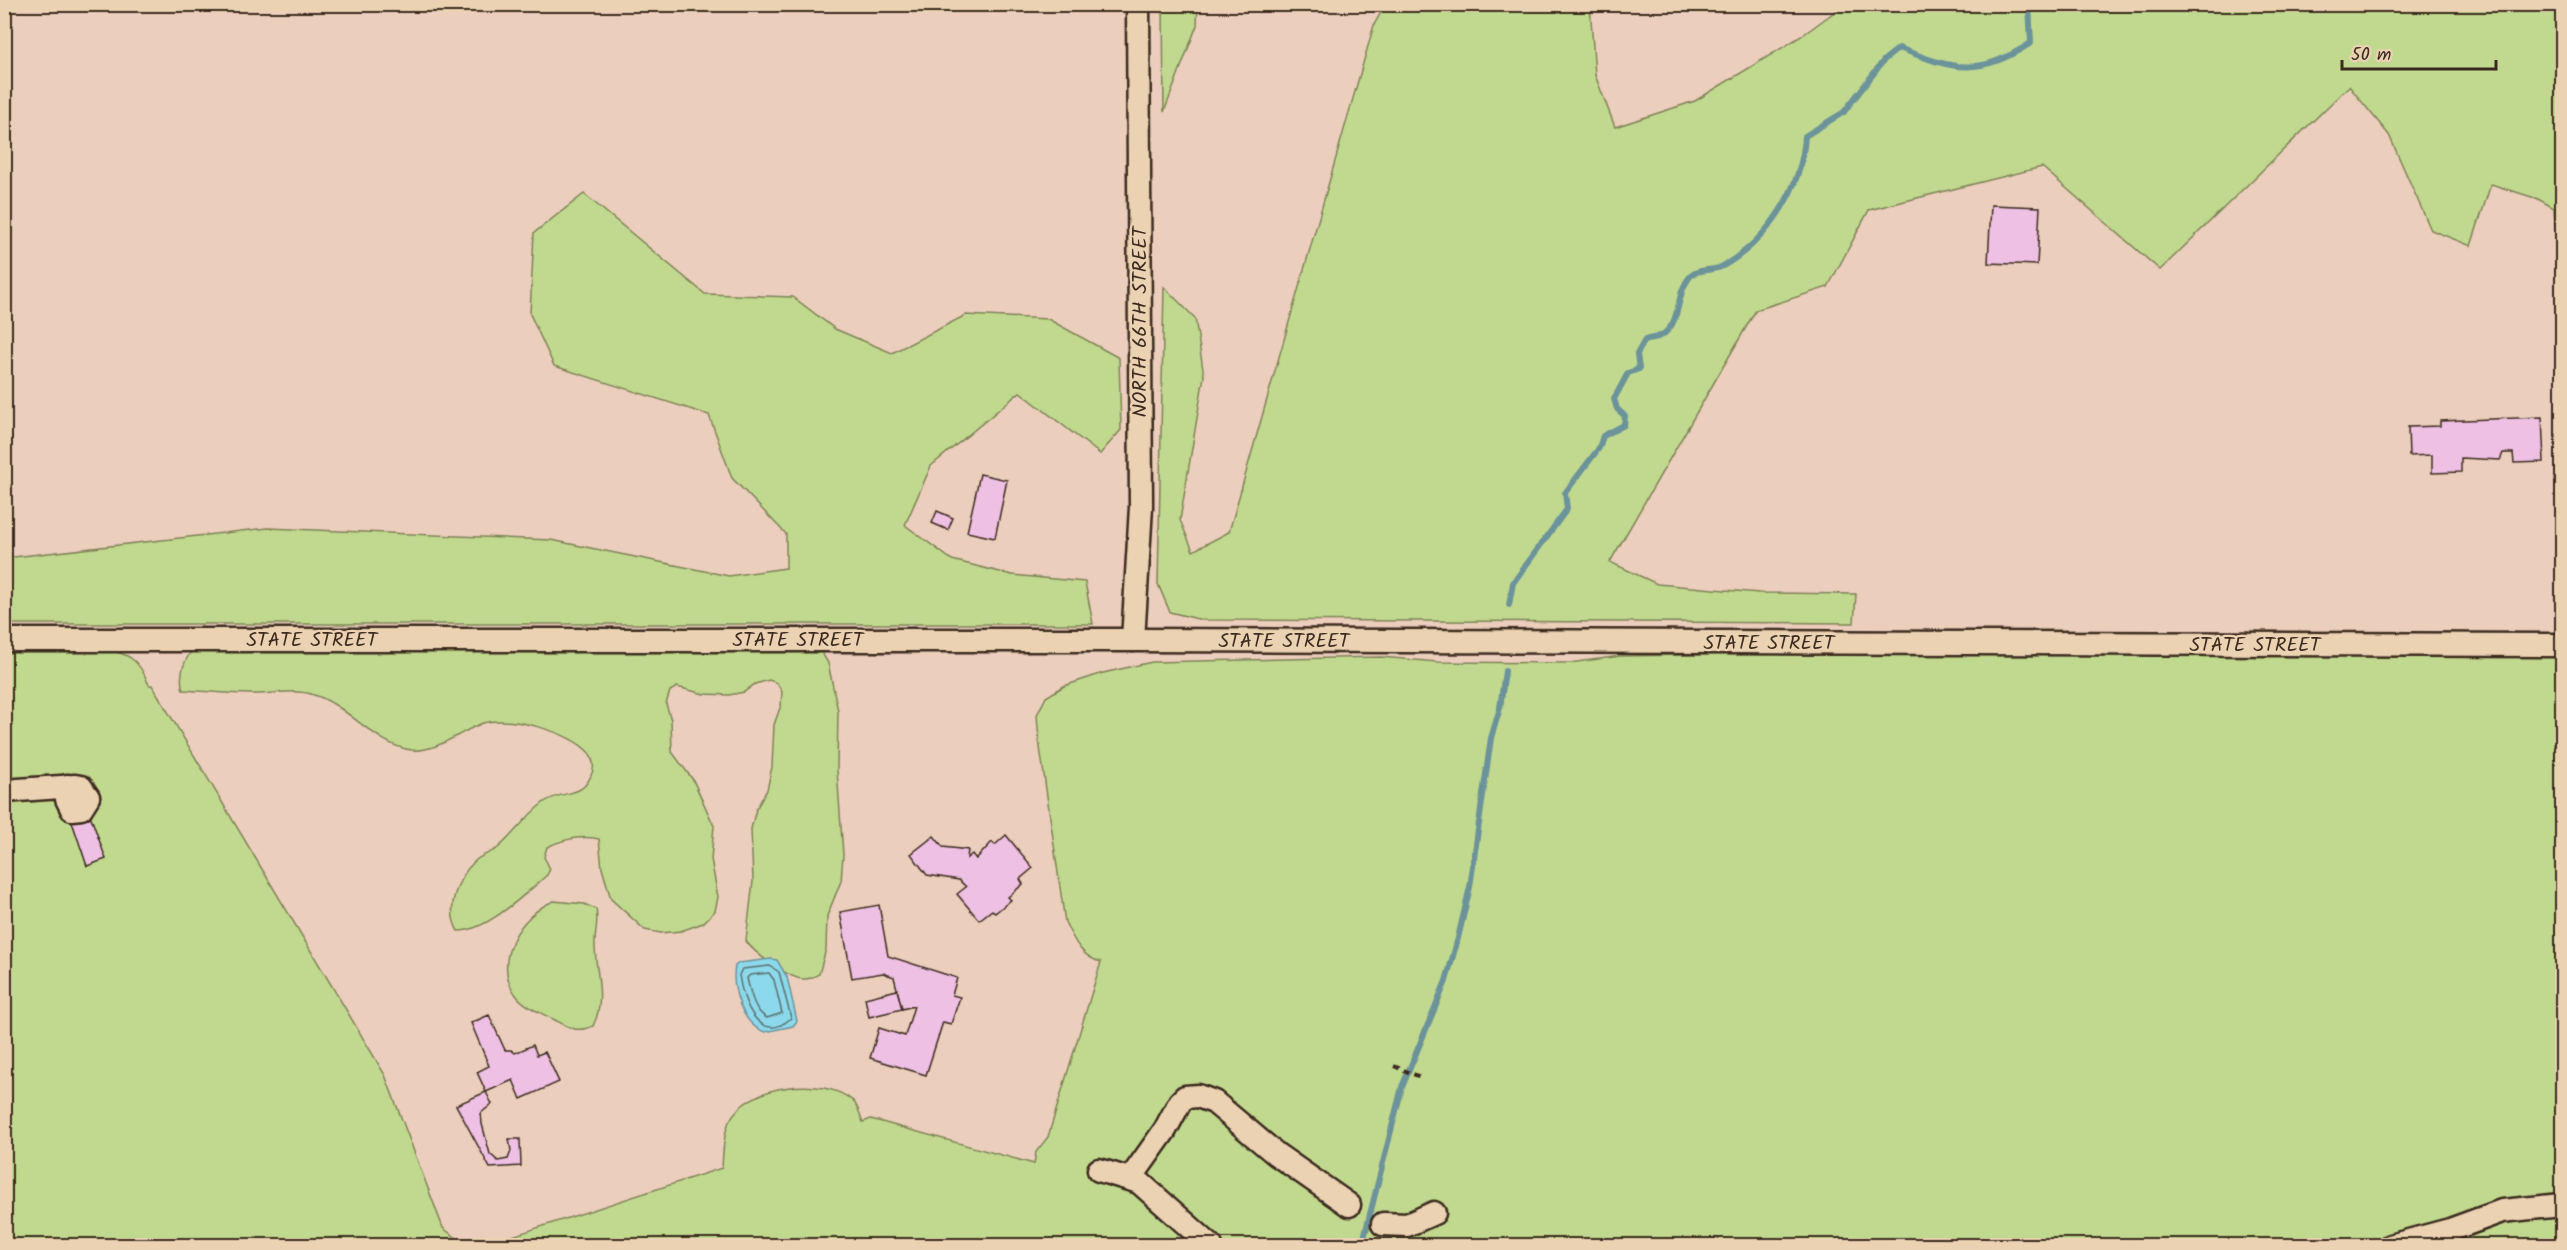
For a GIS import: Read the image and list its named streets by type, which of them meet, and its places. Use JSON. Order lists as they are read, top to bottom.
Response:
{
  "streets": {
    "street": ["NORTH 66TH STREET", "STATE STREET"]
  },
  "crossings": [
    ["NORTH 66TH STREET", "STATE STREET"]
  ],
  "scale_bar": "50 m"
}
